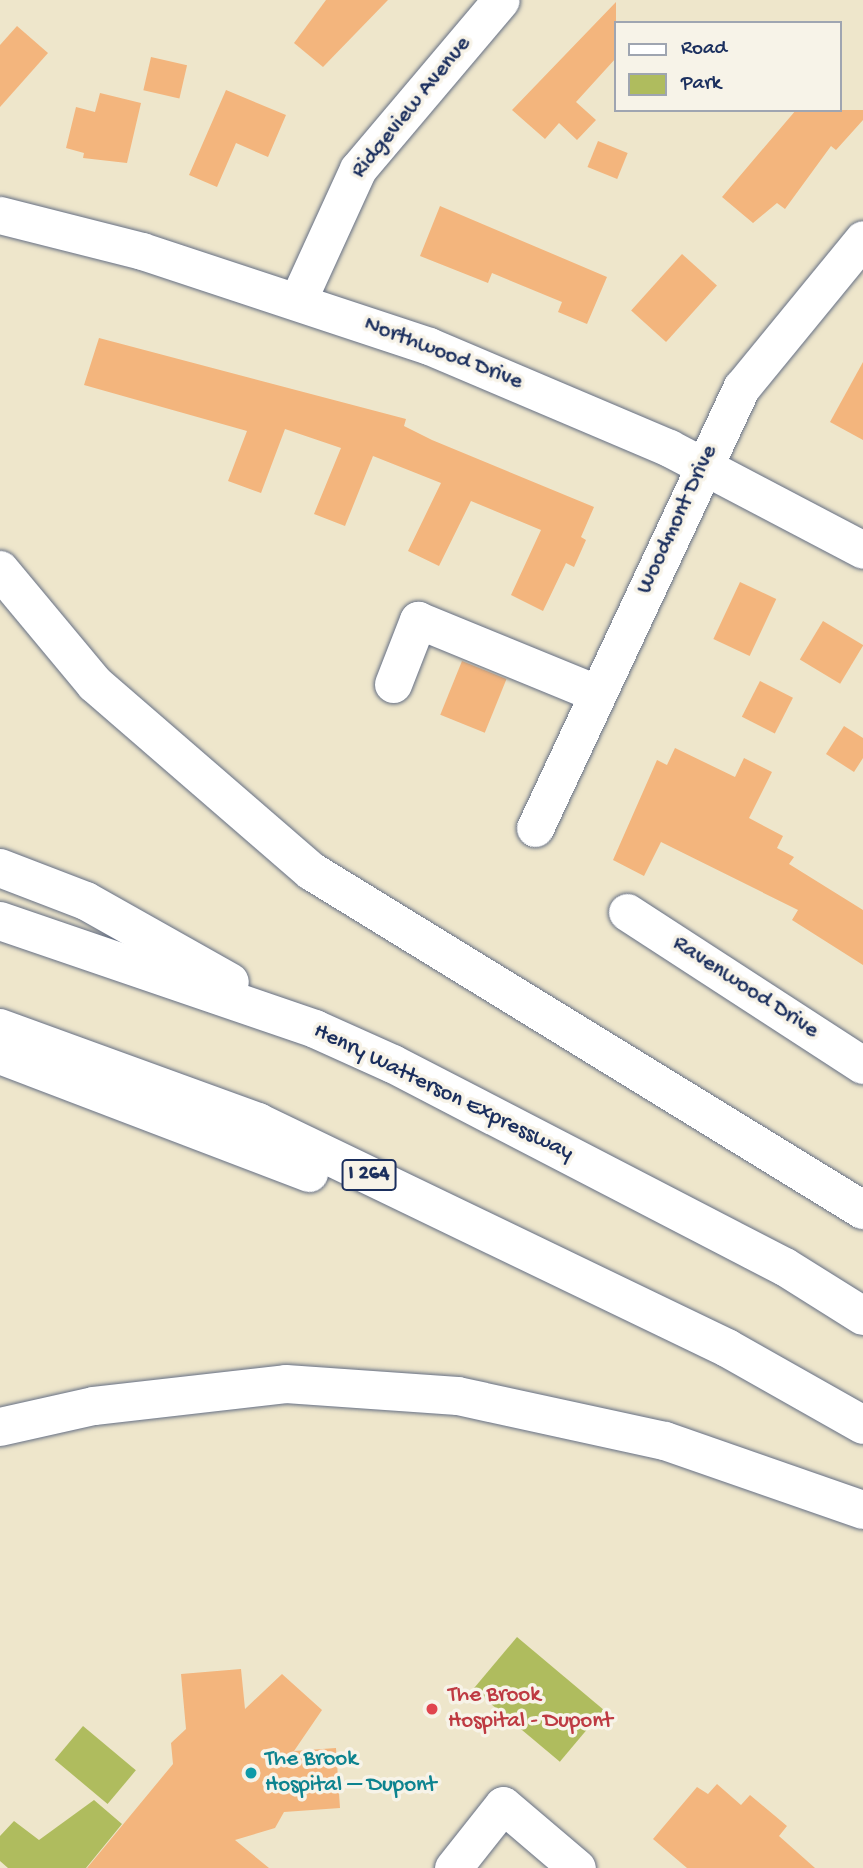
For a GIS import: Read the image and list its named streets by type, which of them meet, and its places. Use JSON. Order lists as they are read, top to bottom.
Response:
{
  "streets": {
    "highway": ["Henry Watterson Expressway", "I 264"],
    "street": [
      "Ridgeview Avenue",
      "Northwood Drive",
      "Woodmont Drive",
      "Ravenwood Drive"
    ]
  },
  "crossings": [
    ["Ridgeview Avenue", "Northwood Drive"],
    ["Northwood Drive", "Woodmont Drive"]
  ],
  "places": ["The Brook Hospital - Dupont", "The Brook Hospital – Dupont"],
  "legend": ["Road", "Park"]
}
